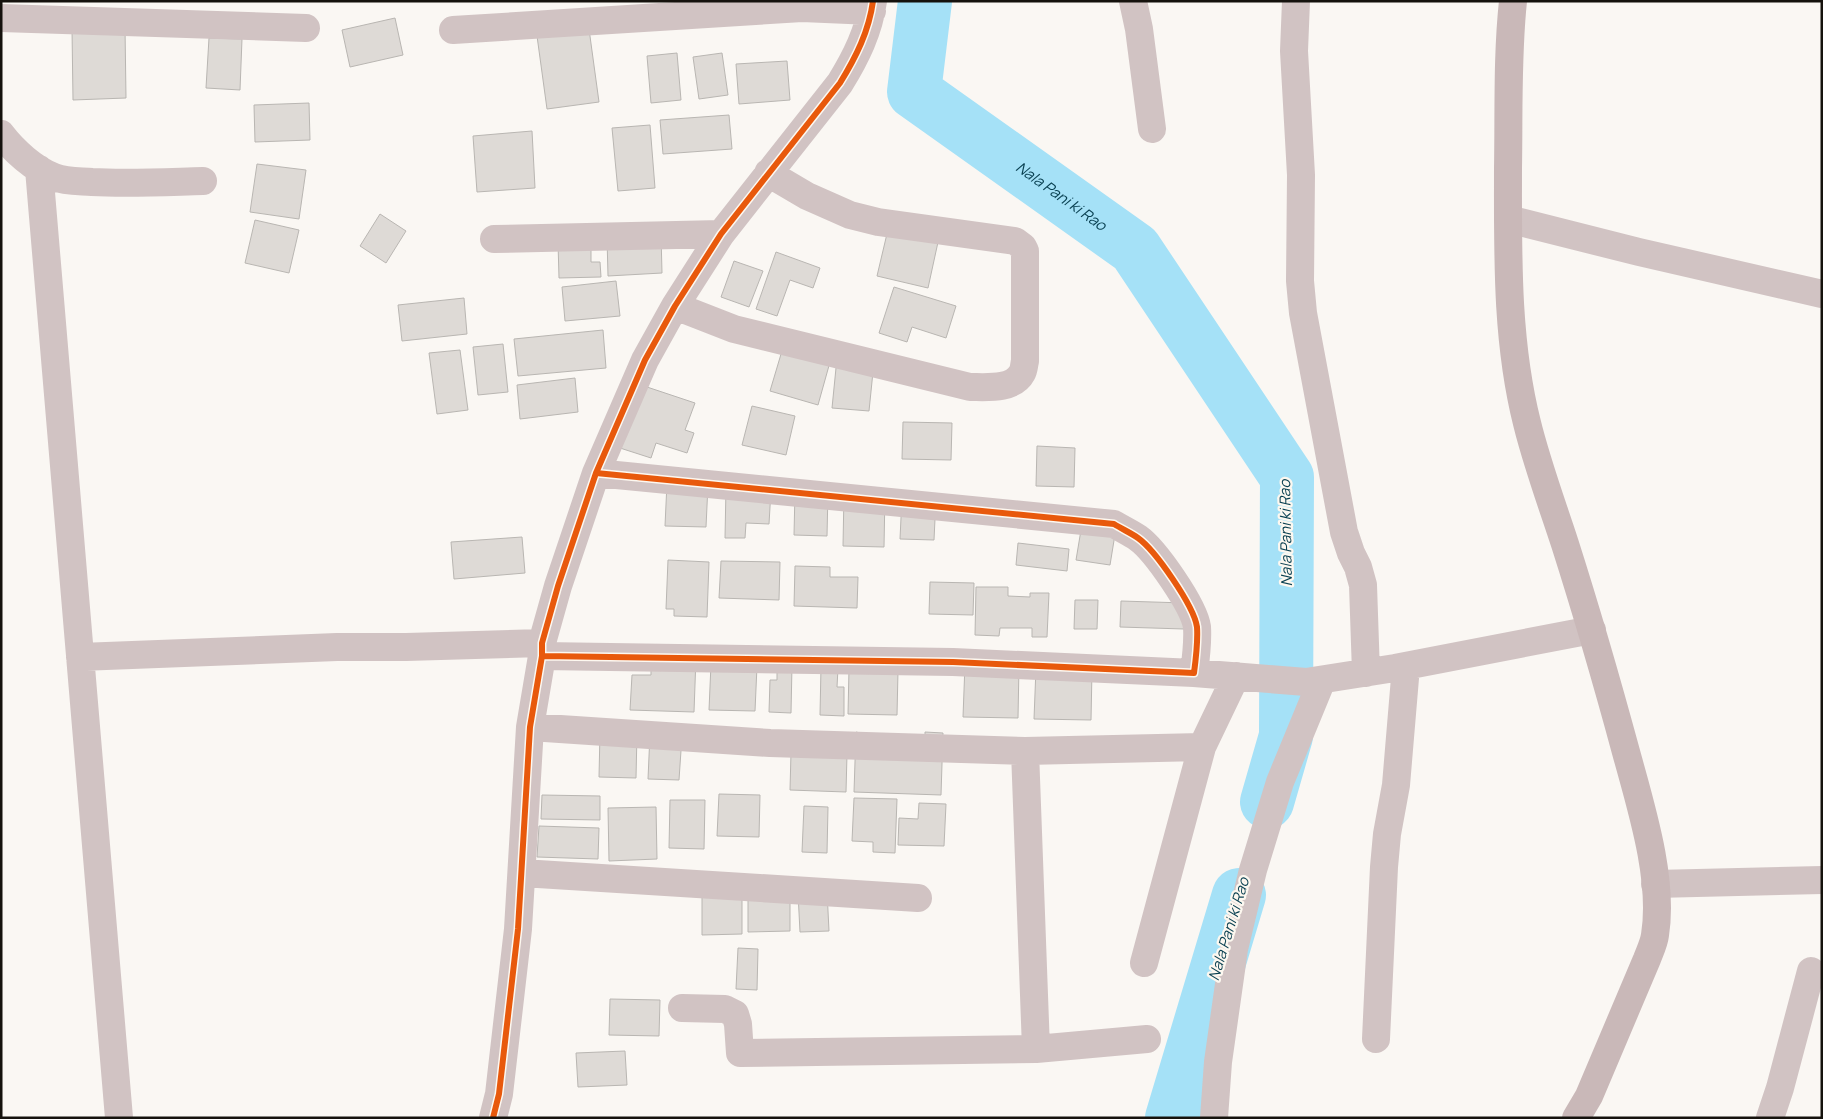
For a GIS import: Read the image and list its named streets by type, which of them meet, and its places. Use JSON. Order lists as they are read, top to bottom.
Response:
{
  "water": ["Nala Pani ki Rao"]
}
